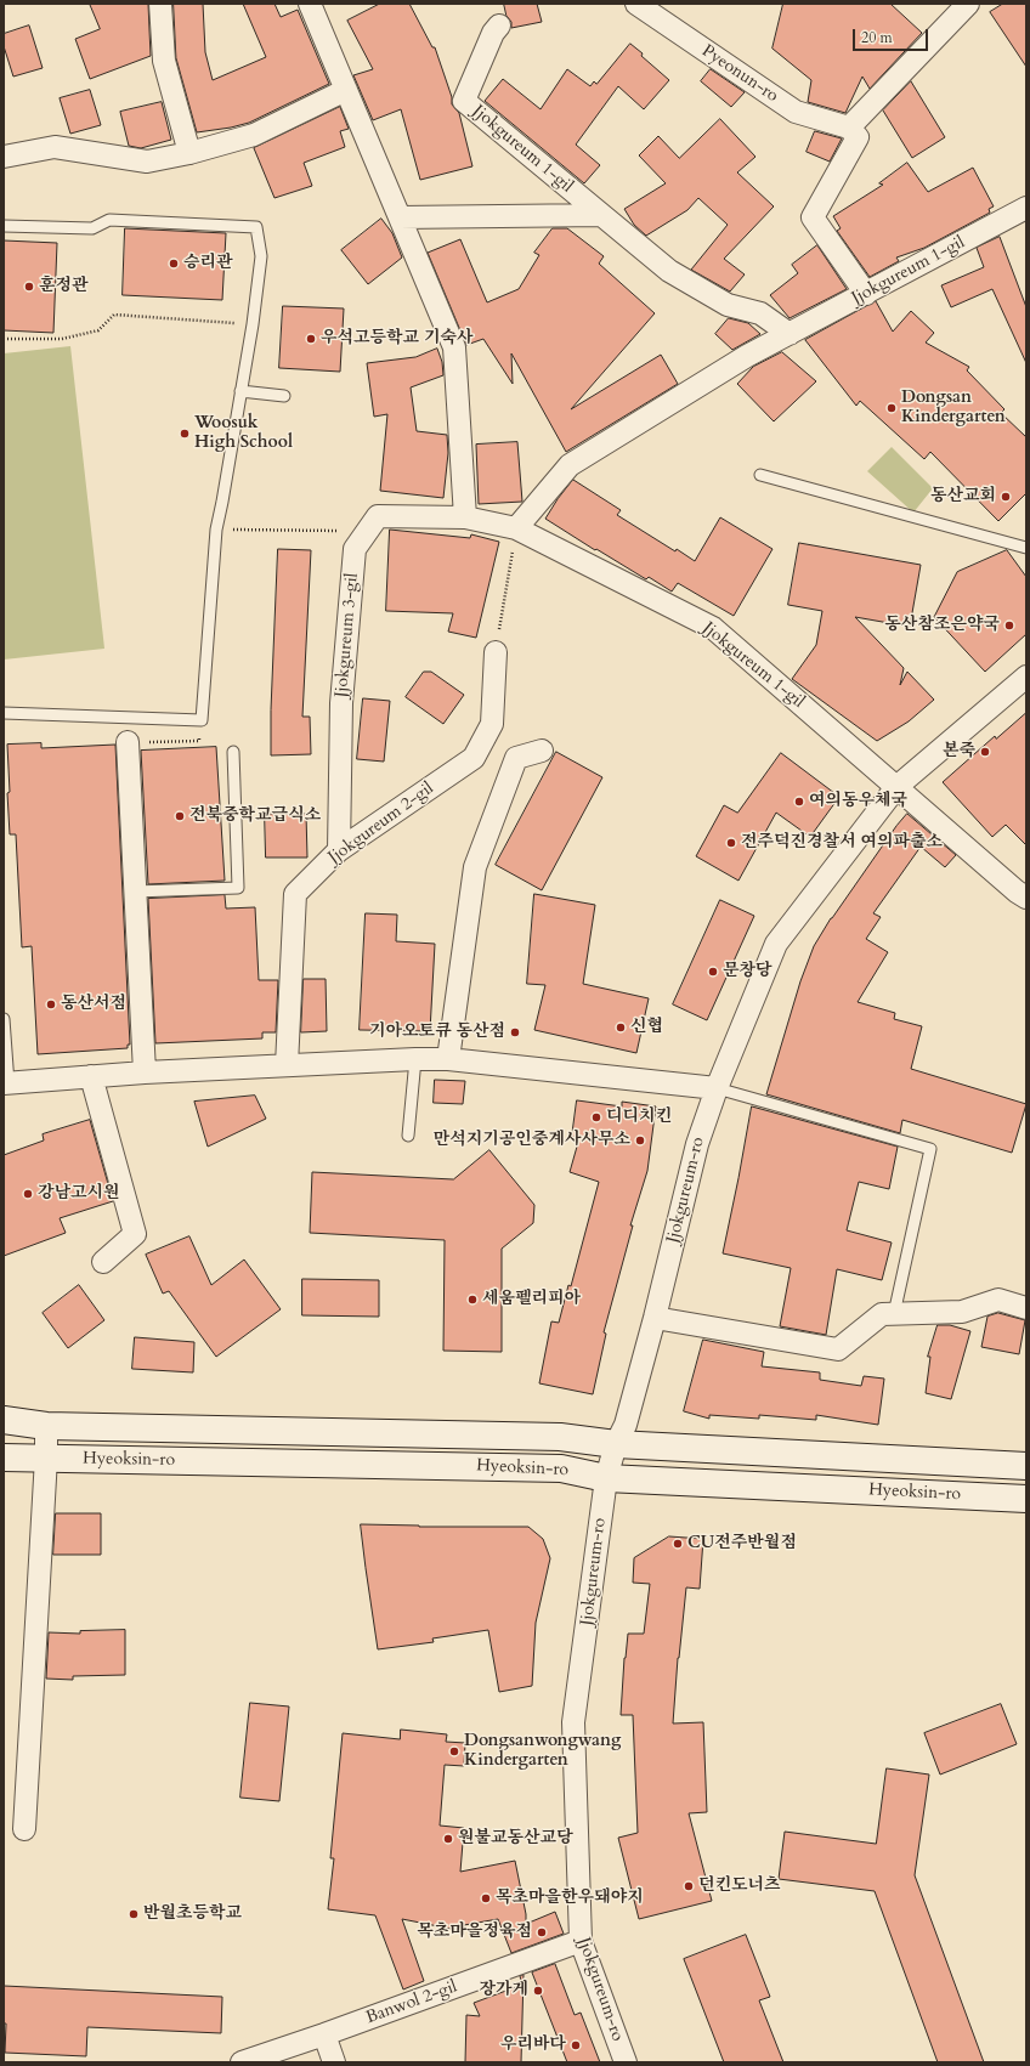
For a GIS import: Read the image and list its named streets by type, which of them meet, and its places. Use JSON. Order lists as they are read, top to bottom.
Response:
{
  "streets": {
    "street": [
      "Pyeonun-ro",
      "Jjokgureum 1-gil",
      "Jjokgureum 3-gil",
      "Jjokgureum 2-gil",
      "Jjokgureum-ro",
      "Hyeoksin-ro",
      "Banwol 2-gil"
    ]
  },
  "crossings": [
    ["Jjokgureum 1-gil", "Jjokgureum 3-gil"],
    ["Jjokgureum 1-gil", "Jjokgureum-ro"],
    ["Jjokgureum 3-gil", "Jjokgureum 2-gil"],
    ["Jjokgureum-ro", "Hyeoksin-ro"],
    ["Jjokgureum-ro", "Banwol 2-gil"]
  ],
  "places": [
    "승리관",
    "훈정관",
    "우석고등학교 기숙사",
    "Dongsan Kindergarten",
    "Woosuk High School",
    "동산교회",
    "동산참조은약국",
    "본죽",
    "여의동우체국",
    "전북중학교급식소",
    "전주덕진경찰서 여의파출소",
    "문창당",
    "동산서점",
    "신협",
    "기아오토큐 동산점",
    "디디치킨",
    "만석지기공인중계사사무소",
    "강남고시원",
    "세움펠리피아",
    "CU전주반월점",
    "Dongsanwongwang Kindergarten",
    "원불교동산교당",
    "던킨도너츠",
    "목초마을한우돼야지",
    "반월초등학교",
    "목초마을정육점",
    "장가게",
    "우리바다"
  ],
  "scale_bar": "20 m"
}
